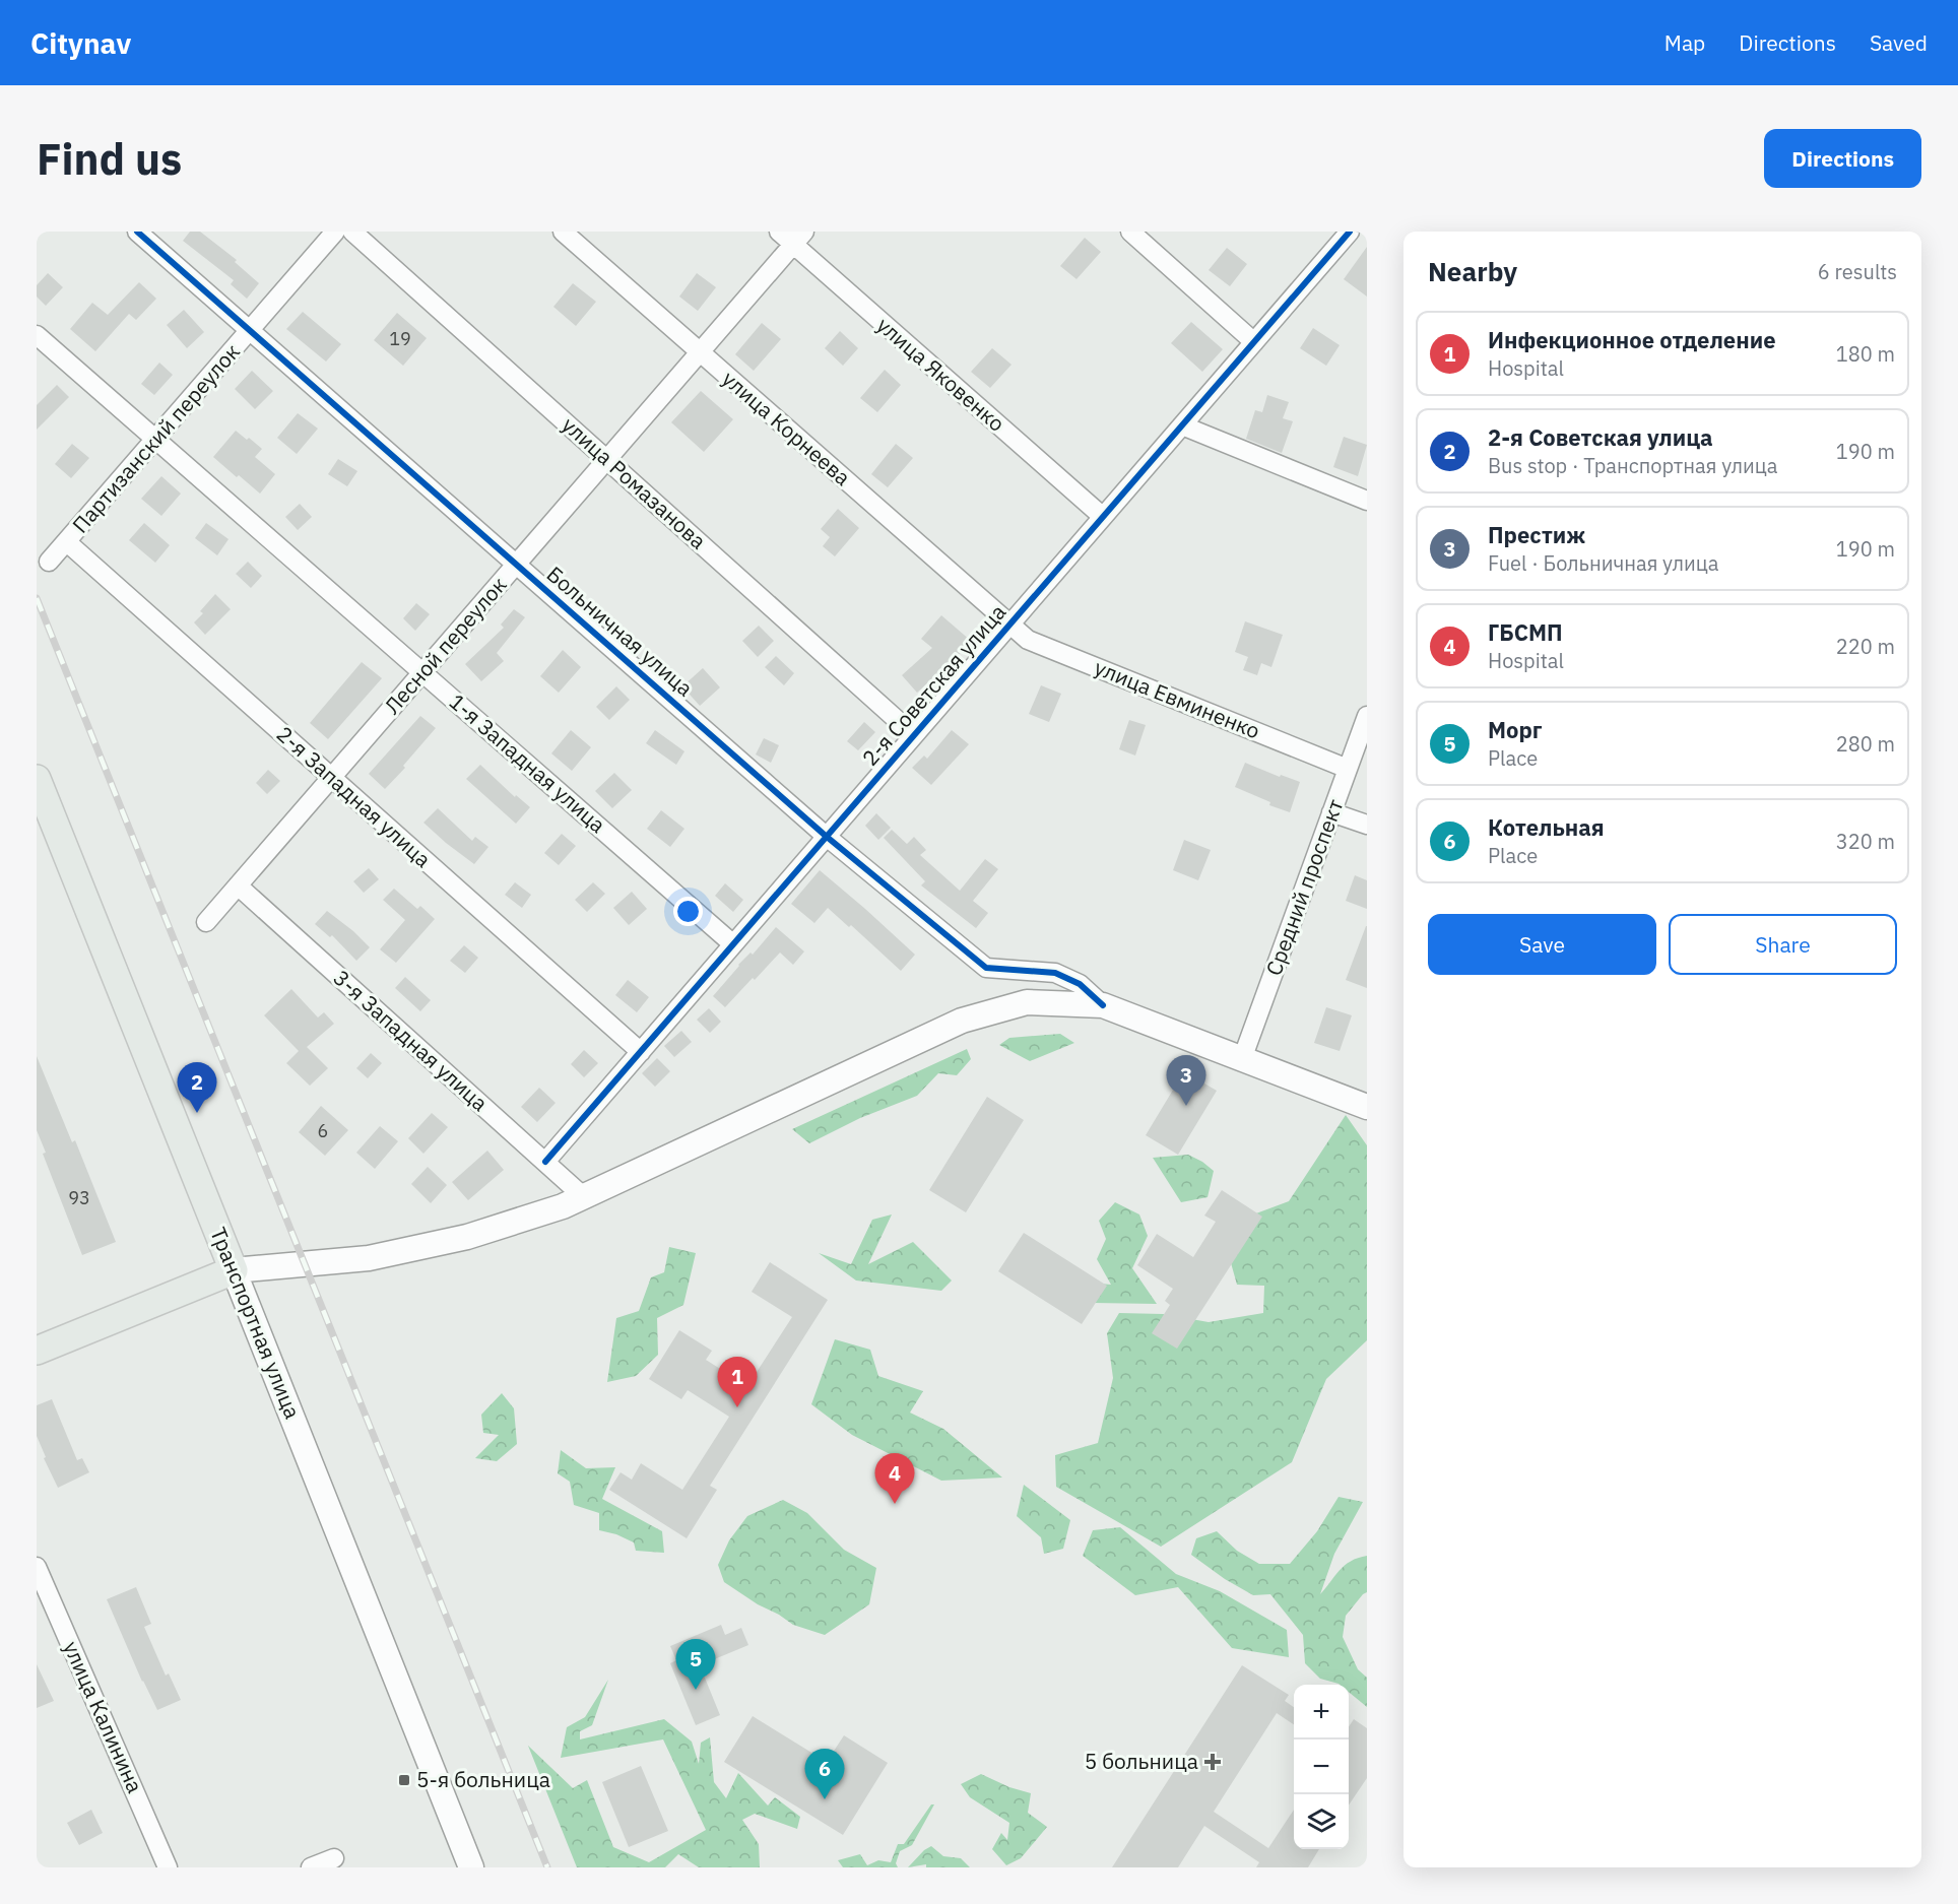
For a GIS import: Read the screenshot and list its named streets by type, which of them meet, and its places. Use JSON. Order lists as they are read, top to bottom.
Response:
{
  "streets": {
    "main road": ["Больничная улица", "Транспортная улица"],
    "street": [
      "улица Яковенко",
      "улица Корнеева",
      "Партизанский переулок",
      "улица Ромазанова",
      "Лесной переулок",
      "2-я Советская улица",
      "улица Евминенко",
      "1-я Западная улица",
      "2-я Западная улица",
      "Средний проспект",
      "3-я Западная улица",
      "улица Калинина"
    ]
  },
  "crossings": [
    ["улица Яковенко", "Лесной переулок"],
    ["улица Яковенко", "2-я Советская улица"],
    ["улица Корнеева", "Лесной переулок"],
    ["улица Корнеева", "2-я Советская улица"],
    ["улица Корнеева", "улица Евминенко"],
    ["Партизанский переулок", "Больничная улица"],
    ["Партизанский переулок", "1-я Западная улица"],
    ["Партизанский переулок", "2-я Западная улица"],
    ["улица Ромазанова", "Лесной переулок"],
    ["улица Ромазанова", "2-я Советская улица"],
    ["Больничная улица", "Лесной переулок"],
    ["Больничная улица", "2-я Советская улица"],
    ["Больничная улица", "Средний проспект"],
    ["Лесной переулок", "1-я Западная улица"],
    ["Лесной переулок", "2-я Западная улица"],
    ["Лесной переулок", "3-я Западная улица"],
    ["2-я Советская улица", "улица Евминенко"],
    ["2-я Советская улица", "1-я Западная улица"],
    ["2-я Советская улица", "2-я Западная улица"],
    ["2-я Советская улица", "3-я Западная улица"],
    ["улица Евминенко", "Средний проспект"]
  ],
  "places": {
    "health": ["5 больница"],
    "transit": ["5-я больница"]
  },
  "house_numbers": ["19", "6", "93"],
  "page": {
    "header": "Citynav",
    "nav": ["Map", "Directions", "Saved"],
    "buttons": [
      "Directions",
      ["Save", "Share"]
    ],
    "title": "Find us",
    "heading": ["Nearby", "6 results"],
    "list": [
      {
        "mark": "1",
        "name": "Инфекционное отделение",
        "note": "Hospital",
        "value": "180 m"
      },
      {
        "mark": "2",
        "name": "2-я Советская улица",
        "note": "Bus stop · Транспортная улица",
        "value": "190 m"
      },
      {
        "mark": "3",
        "name": "Престиж",
        "note": "Fuel · Больничная улица",
        "value": "190 m"
      },
      {
        "mark": "4",
        "name": "ГБСМП",
        "note": "Hospital",
        "value": "220 m"
      },
      {
        "mark": "5",
        "name": "Морг",
        "note": "Place",
        "value": "280 m"
      },
      {
        "mark": "6",
        "name": "Котельная",
        "note": "Place",
        "value": "320 m"
      }
    ],
    "pins": [
      "3",
      "2",
      "1",
      "4",
      "5",
      "6"
    ],
    "map_buttons": ["+", "−"]
  }
}
